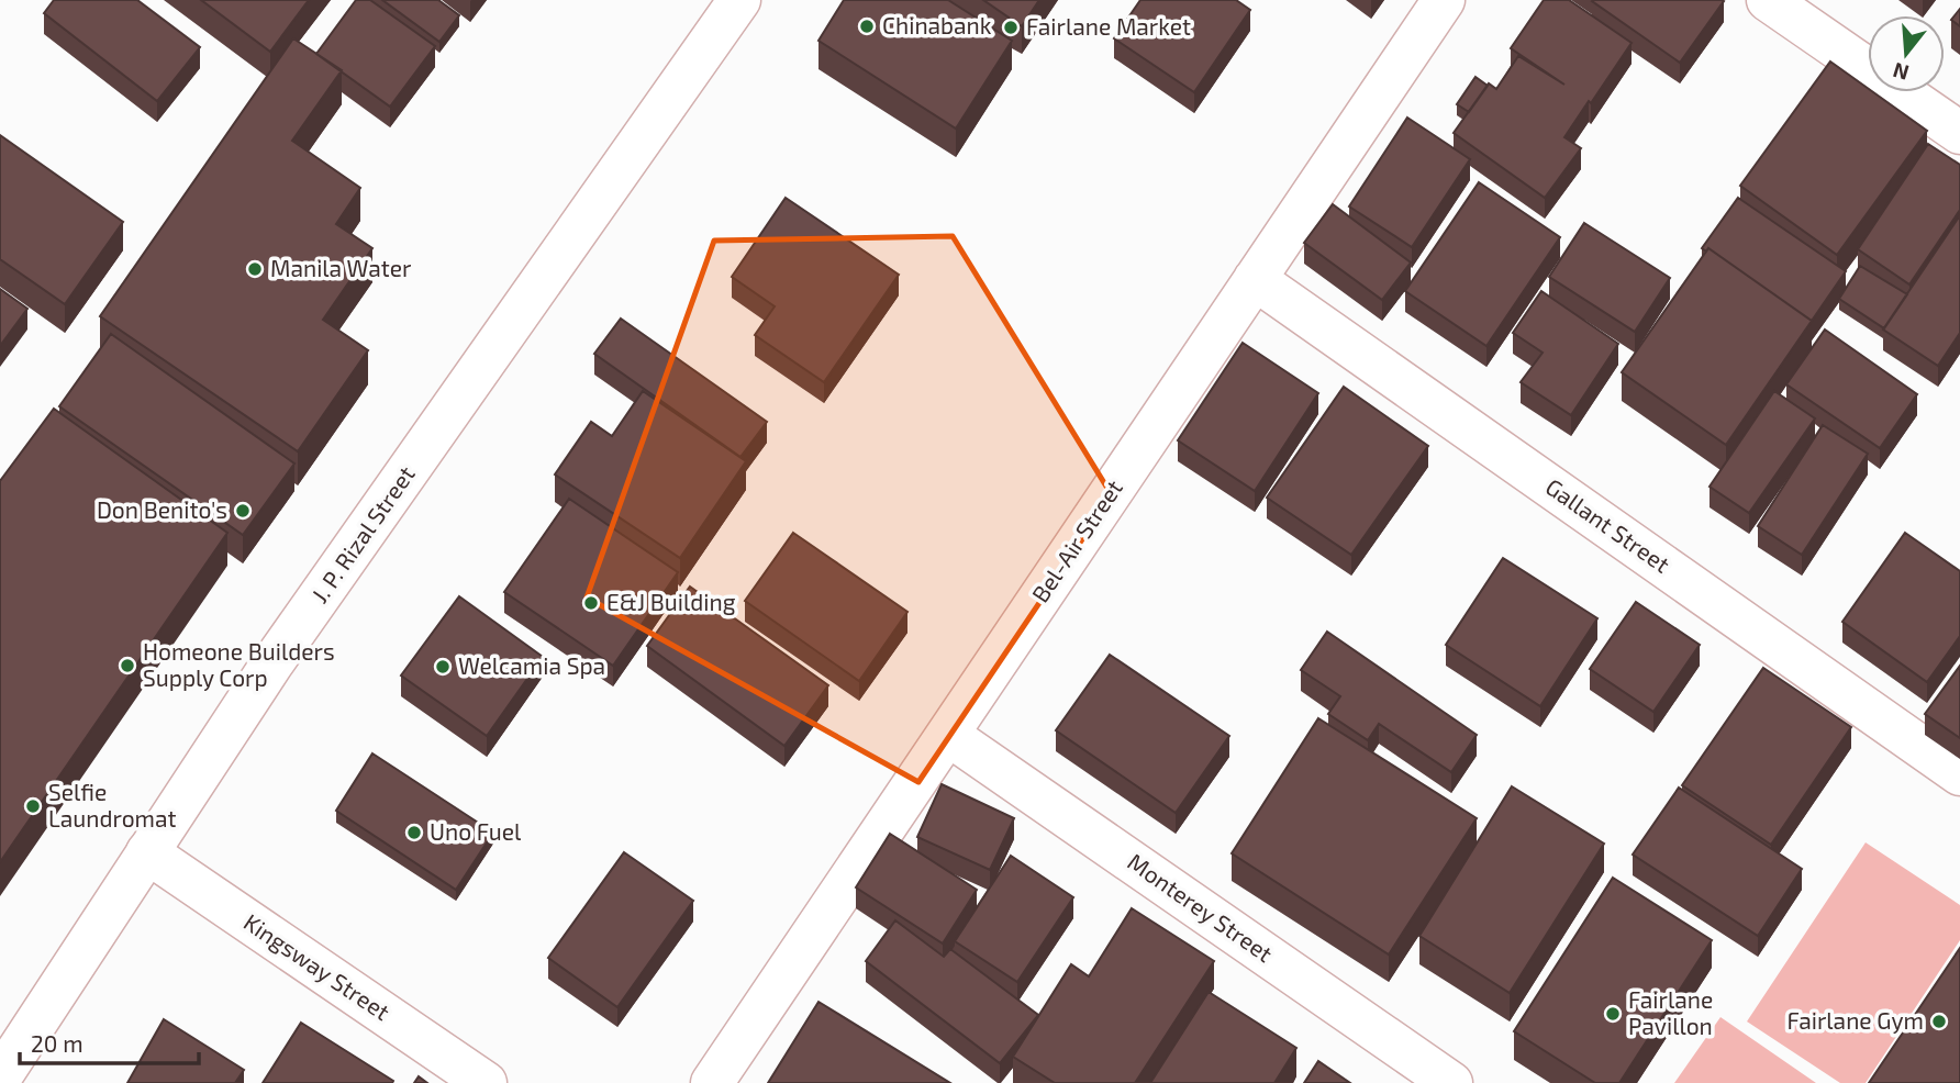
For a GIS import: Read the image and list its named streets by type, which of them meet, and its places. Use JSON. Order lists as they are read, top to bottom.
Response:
{
  "streets": {
    "street": [
      "Gallant Street",
      "J. P. Rizal Street",
      "Bel-Air Street",
      "Monterey Street",
      "Kingsway Street"
    ]
  },
  "crossings": [
    ["Gallant Street", "Bel-Air Street"],
    ["J. P. Rizal Street", "Kingsway Street"],
    ["Bel-Air Street", "Monterey Street"]
  ],
  "places": [
    "Chinabank",
    "Fairlane Market",
    "Manila Water",
    "Don Benito's",
    "E&J Building",
    "Homeone Builders Supply Corp",
    "Welcamia Spa",
    "Selfie Laundromat",
    "Uno Fuel",
    "Fairlane Pavillon",
    "Fairlane Gym"
  ],
  "scale_bar": "20 m",
  "north": "bottom"
}
